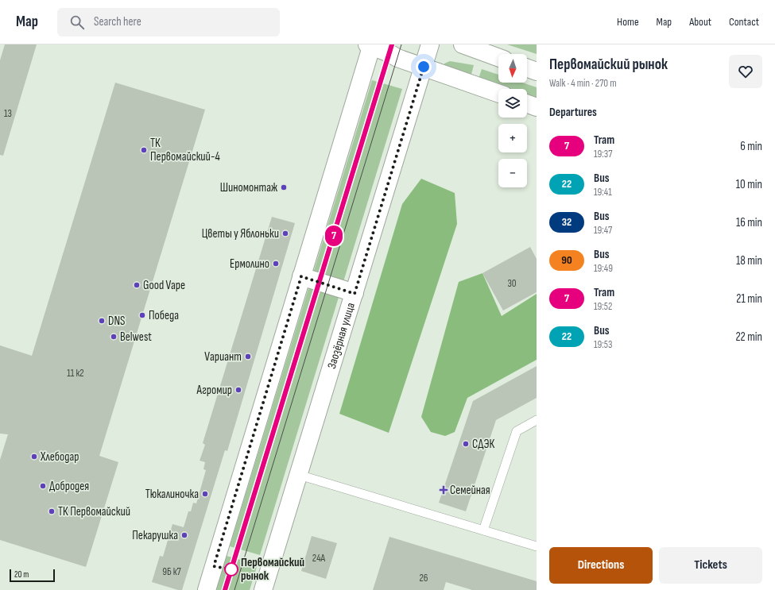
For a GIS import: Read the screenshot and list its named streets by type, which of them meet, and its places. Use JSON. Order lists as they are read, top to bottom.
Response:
{
  "streets": {
    "main road": ["Заозёрная улица"]
  },
  "places": {
    "other": [
      "ТК Первомайский-4",
      "Шиномонтаж",
      "Цветы у Яблоньки",
      "Ермолино",
      "Good Vape",
      "Победа",
      "DNS",
      "Belwest",
      "Vариант",
      "Агромир",
      "СДЭК",
      "Хлебодар",
      "Добродея",
      "Тюкалиночка",
      "ТК Первомайский",
      "Пекарушка",
      "Первомайский рынок"
    ],
    "health": ["Семейная"]
  },
  "lines": ["tram line 7"],
  "house_numbers": [
    "13",
    "30",
    "11 к2",
    "24А",
    "9Б к7",
    "26"
  ],
  "scale_bar": "20 m",
  "north": "bottom",
  "page": {
    "header": "Map",
    "search": "Search here",
    "nav": [
      "Home",
      "Map",
      "About",
      "Contact"
    ],
    "on_map": "7",
    "heading": [
      ["Первомайский рынок", "Walk · 4 min · 270 m"],
      "Departures"
    ],
    "map_buttons": ["+", "−"],
    "list": [
      {
        "mark": "7",
        "name": "Tram",
        "note": "19:37",
        "value": "6 min"
      },
      {
        "mark": "22",
        "name": "Bus",
        "note": "19:41",
        "value": "10 min"
      },
      {
        "mark": "32",
        "name": "Bus",
        "note": "19:47",
        "value": "16 min"
      },
      {
        "mark": "90",
        "name": "Bus",
        "note": "19:49",
        "value": "18 min"
      },
      {
        "mark": "7",
        "name": "Tram",
        "note": "19:52",
        "value": "21 min"
      },
      {
        "mark": "22",
        "name": "Bus",
        "note": "19:53",
        "value": "22 min"
      }
    ],
    "buttons": ["Directions", "Tickets"],
    "scale": "20 m"
  }
}
